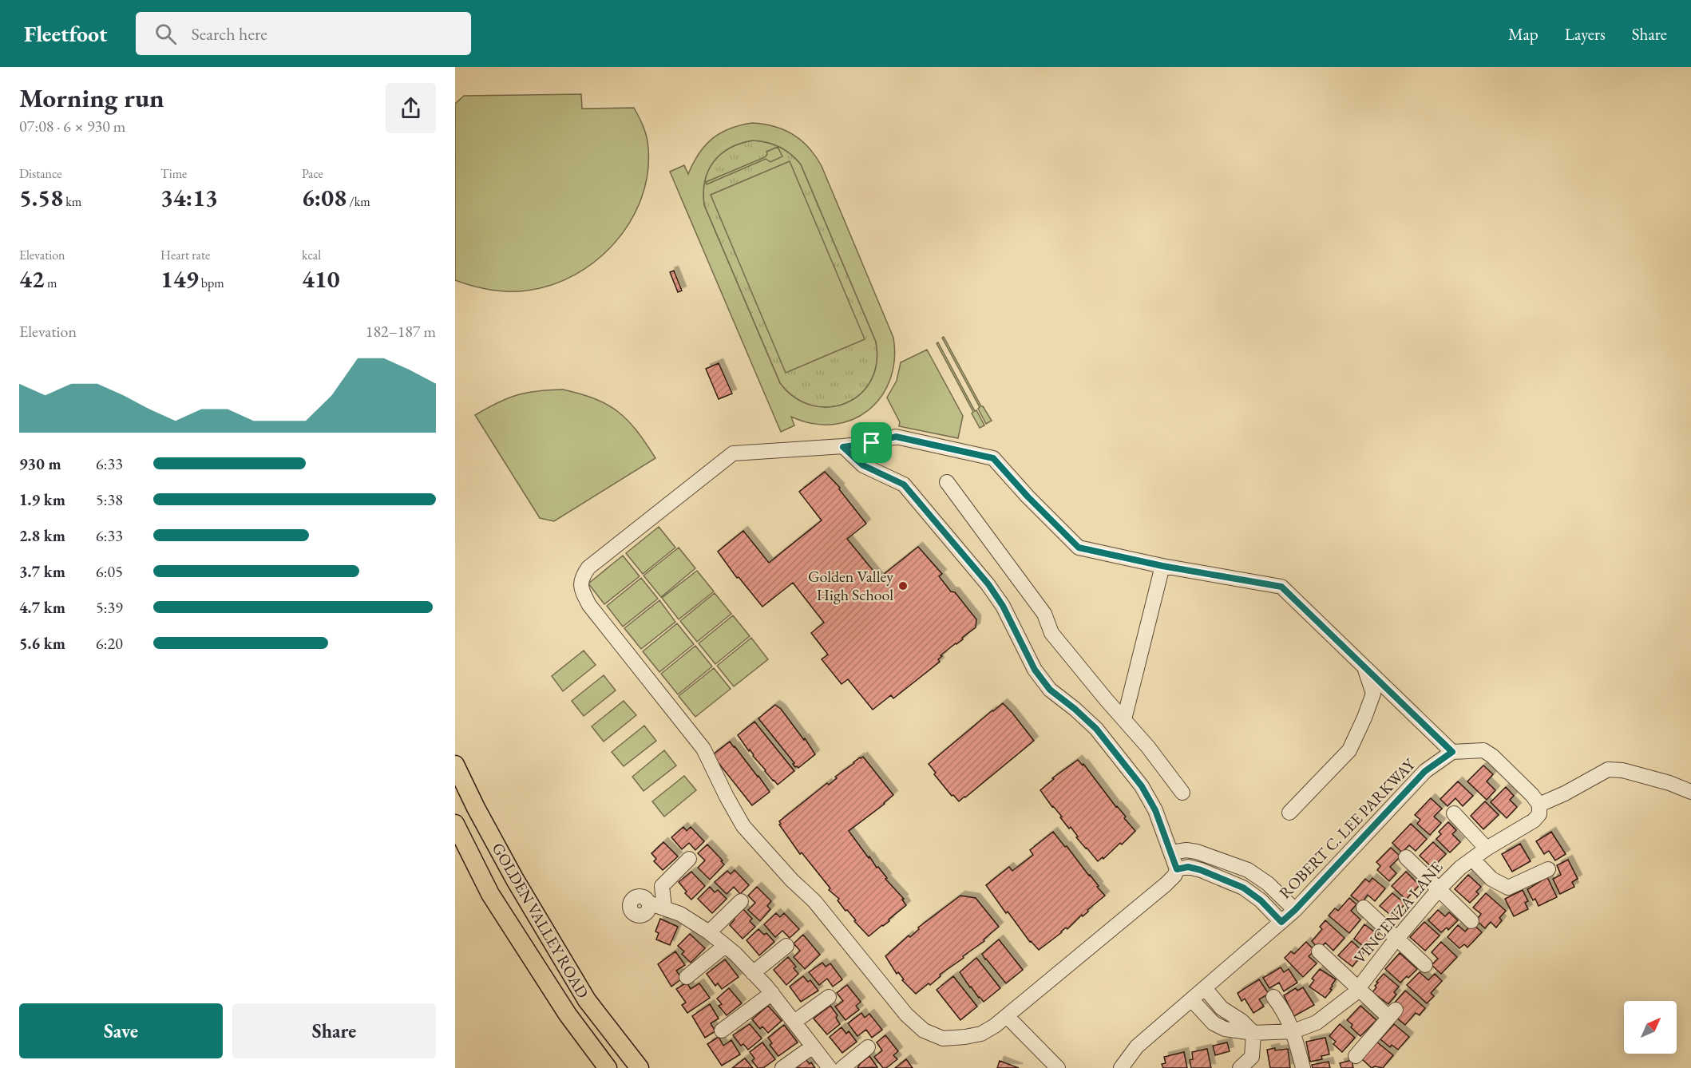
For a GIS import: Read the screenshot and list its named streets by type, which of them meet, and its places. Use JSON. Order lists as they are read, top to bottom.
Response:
{
  "streets": {
    "main road": ["GOLDEN VALLEY ROAD"],
    "street": ["ROBERT C. LEE PARKWAY", "VINCENZA LANE"]
  },
  "crossings": [
    ["ROBERT C. LEE PARKWAY", "VINCENZA LANE"]
  ],
  "places": ["Golden Valley High School"],
  "north": "top right",
  "page": {
    "header": "Fleetfoot",
    "search": "Search here",
    "nav": ["Map", "Layers", "Share"],
    "heading": ["Morning run", "07:08 · 6 × 930 m"],
    "stats": [
      ["Distance", "5.58 km"],
      ["Time", "34:13"],
      ["Pace", "6:08 /km"],
      ["Elevation", "42 m"],
      ["Heart rate", "149 bpm"],
      ["kcal", "410"]
    ],
    "chart": ["Elevation", "182–187 m"],
    "list": [
      {
        "name": "930 m",
        "note": "6:33"
      },
      {
        "name": "1.9 km",
        "note": "5:38"
      },
      {
        "name": "2.8 km",
        "note": "6:33"
      },
      {
        "name": "3.7 km",
        "note": "6:05"
      },
      {
        "name": "4.7 km",
        "note": "5:39"
      },
      {
        "name": "5.6 km",
        "note": "6:20"
      }
    ],
    "buttons": ["Save", "Share"]
  }
}
